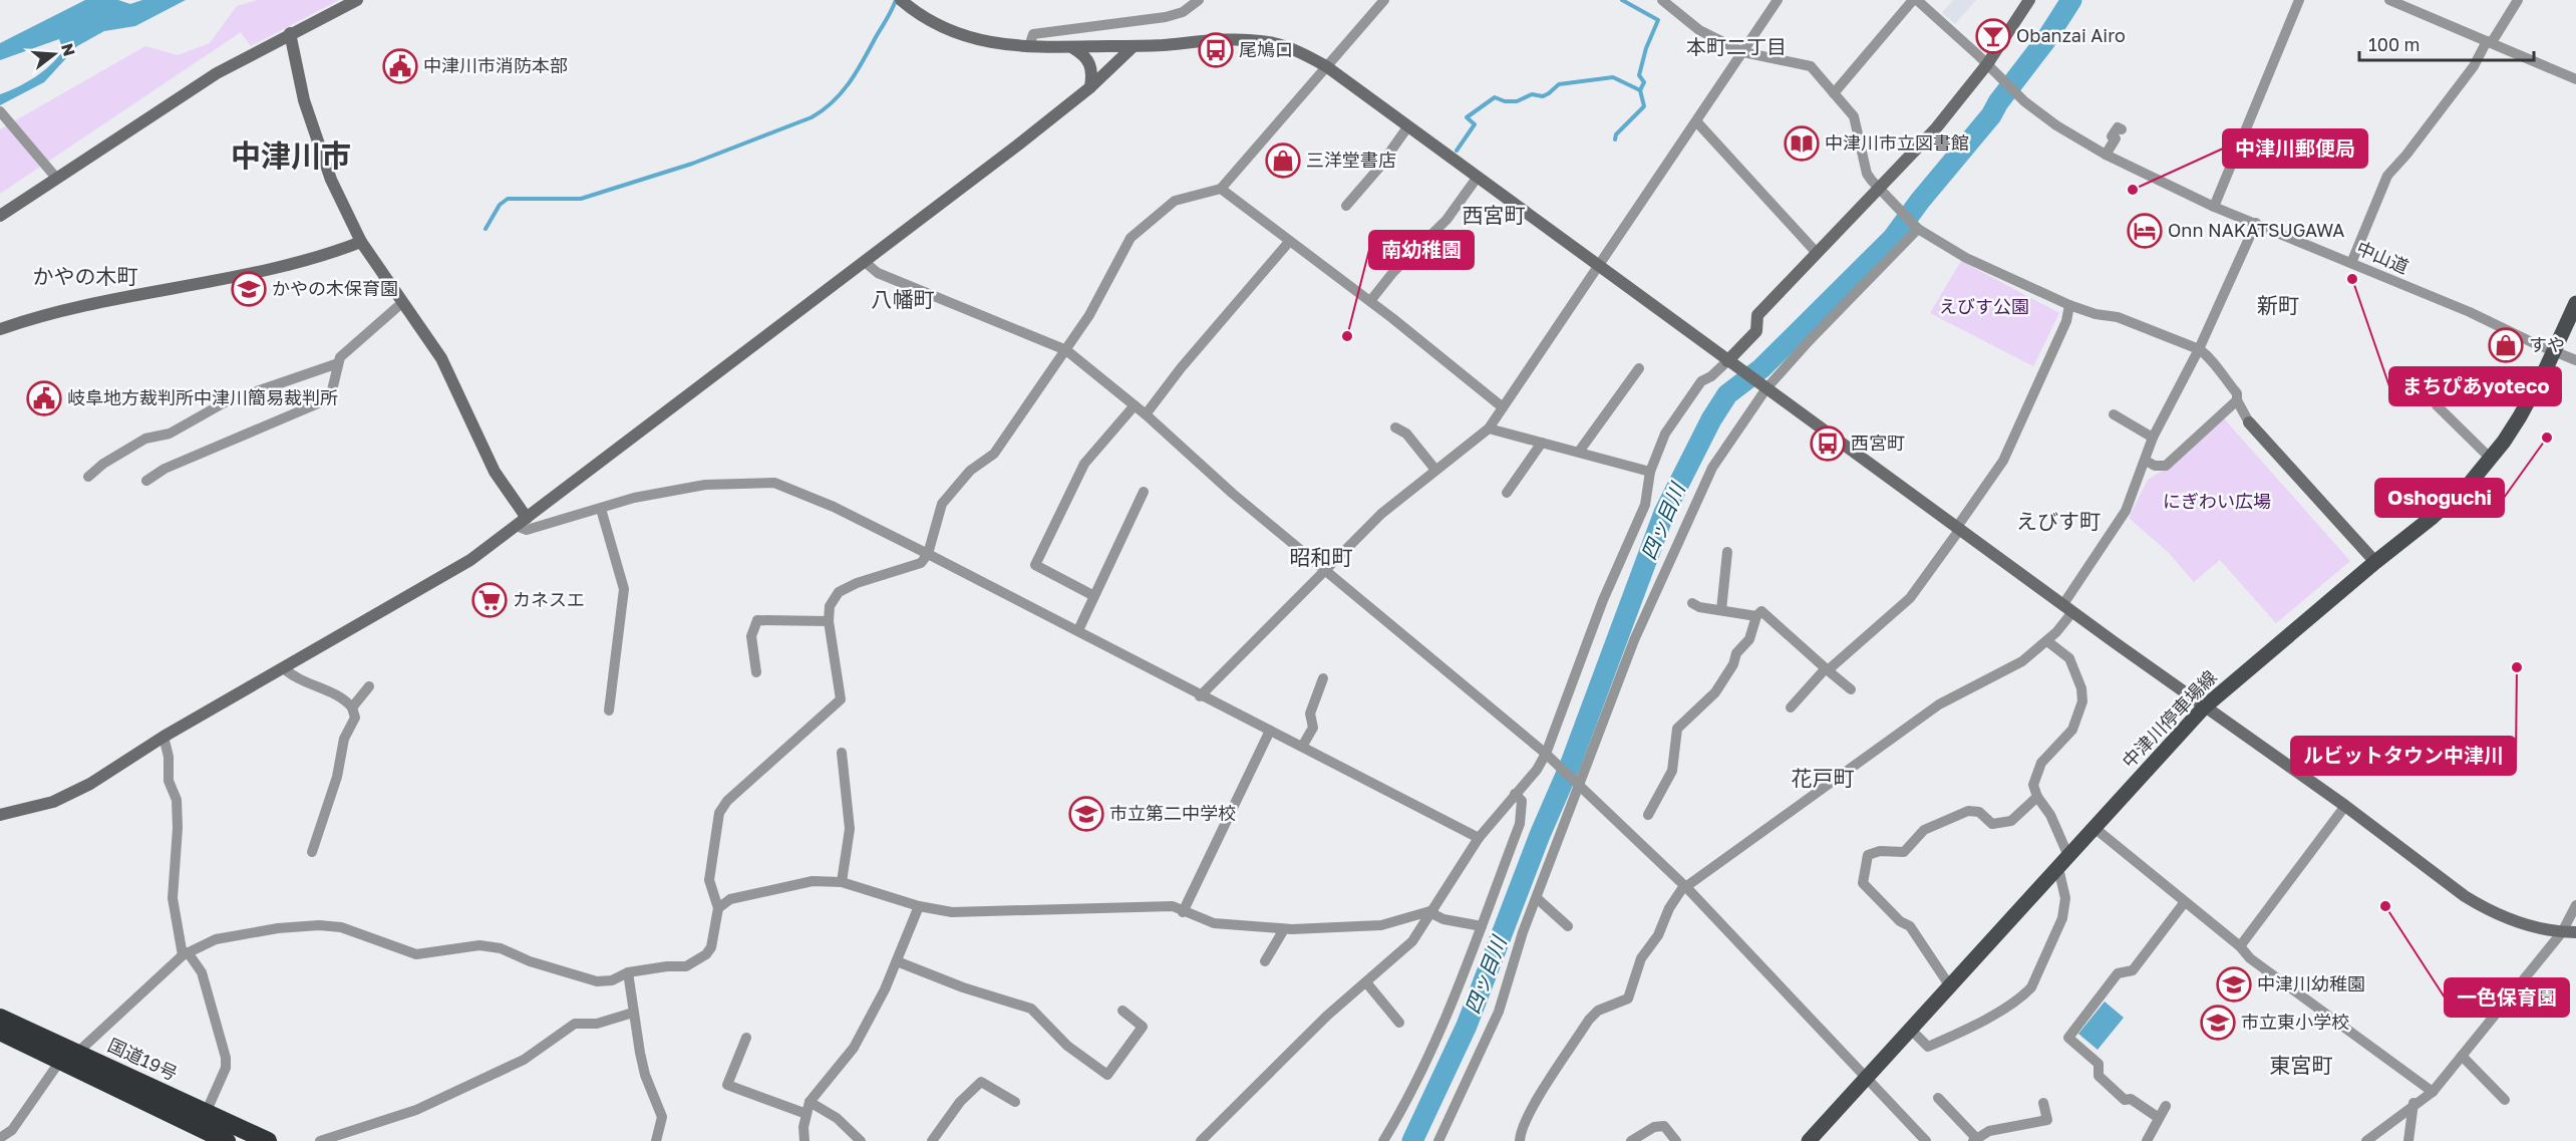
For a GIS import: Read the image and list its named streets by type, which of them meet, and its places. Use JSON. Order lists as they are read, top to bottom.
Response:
{
  "streets": {
    "highway": ["国道19号"],
    "main road": ["中津川停車場線"],
    "street": ["中山道"]
  },
  "crossings": [
    ["中山道", "中津川停車場線"]
  ],
  "districts": [
    "本町二丁目",
    "中津川市",
    "西宮町",
    "かやの木町",
    "八幡町",
    "新町",
    "えびす町",
    "昭和町",
    "花戸町",
    "東宮町"
  ],
  "water": ["四ッ目川"],
  "parks": ["えびす公園", "にぎわい広場"],
  "places": {
    "bar": ["Obanzai Airo"],
    "bus stop": ["尾鳩口", "西宮町"],
    "public building": ["中津川市消防本部", "岐阜地方裁判所中津川簡易裁判所"],
    "library": ["中津川市立図書館"],
    "shop": ["三洋堂書店", "すや"],
    "other": [
      "中津川郵便局",
      "まちぴあyoteco",
      "南幼稚園",
      "Oshoguchi",
      "ルビットタウン中津川",
      "一色保育園"
    ],
    "hotel": ["Onn NAKATSUGAWA"],
    "school or university": [
      "かやの木保育園",
      "市立第二中学校",
      "中津川幼稚園",
      "市立東小学校"
    ],
    "supermarket": ["カネスエ"]
  },
  "scale_bar": "100 m",
  "north": "right"
}
